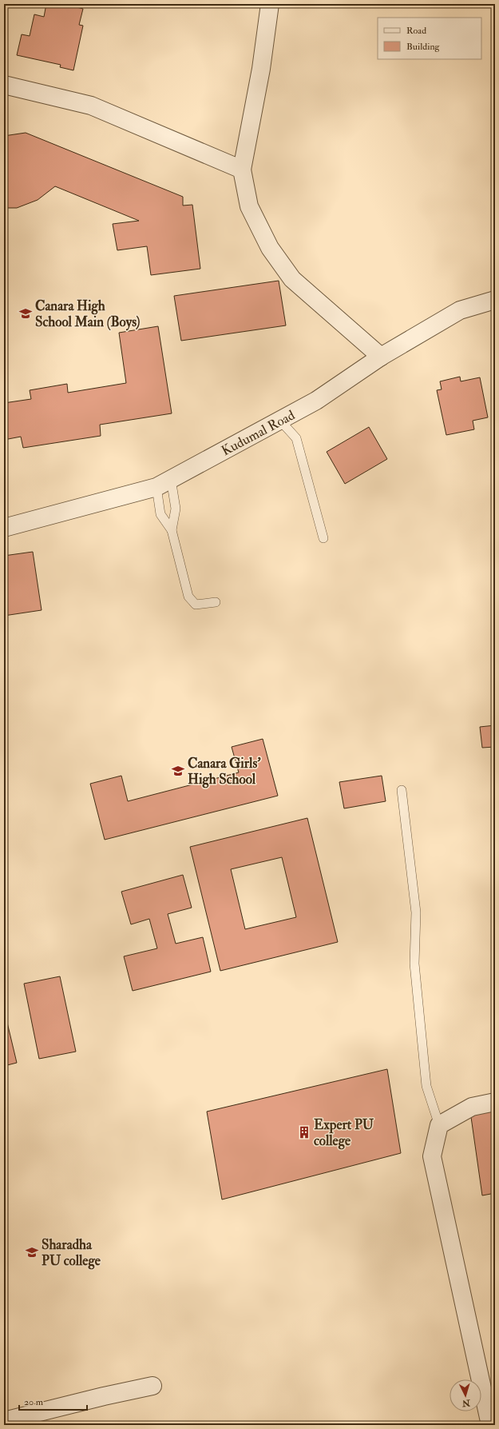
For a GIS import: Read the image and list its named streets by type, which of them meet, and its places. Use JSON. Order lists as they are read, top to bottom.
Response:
{
  "streets": {
    "street": ["Kudumal Road"]
  },
  "places": {
    "school or university": ["Canara High School Main (Boys)", "Canara Girls' High School", "Sharadha PU college"],
    "building": ["Expert PU college"]
  },
  "legend": ["Road", "Building"],
  "scale_bar": "20 m",
  "north": "bottom"
}
